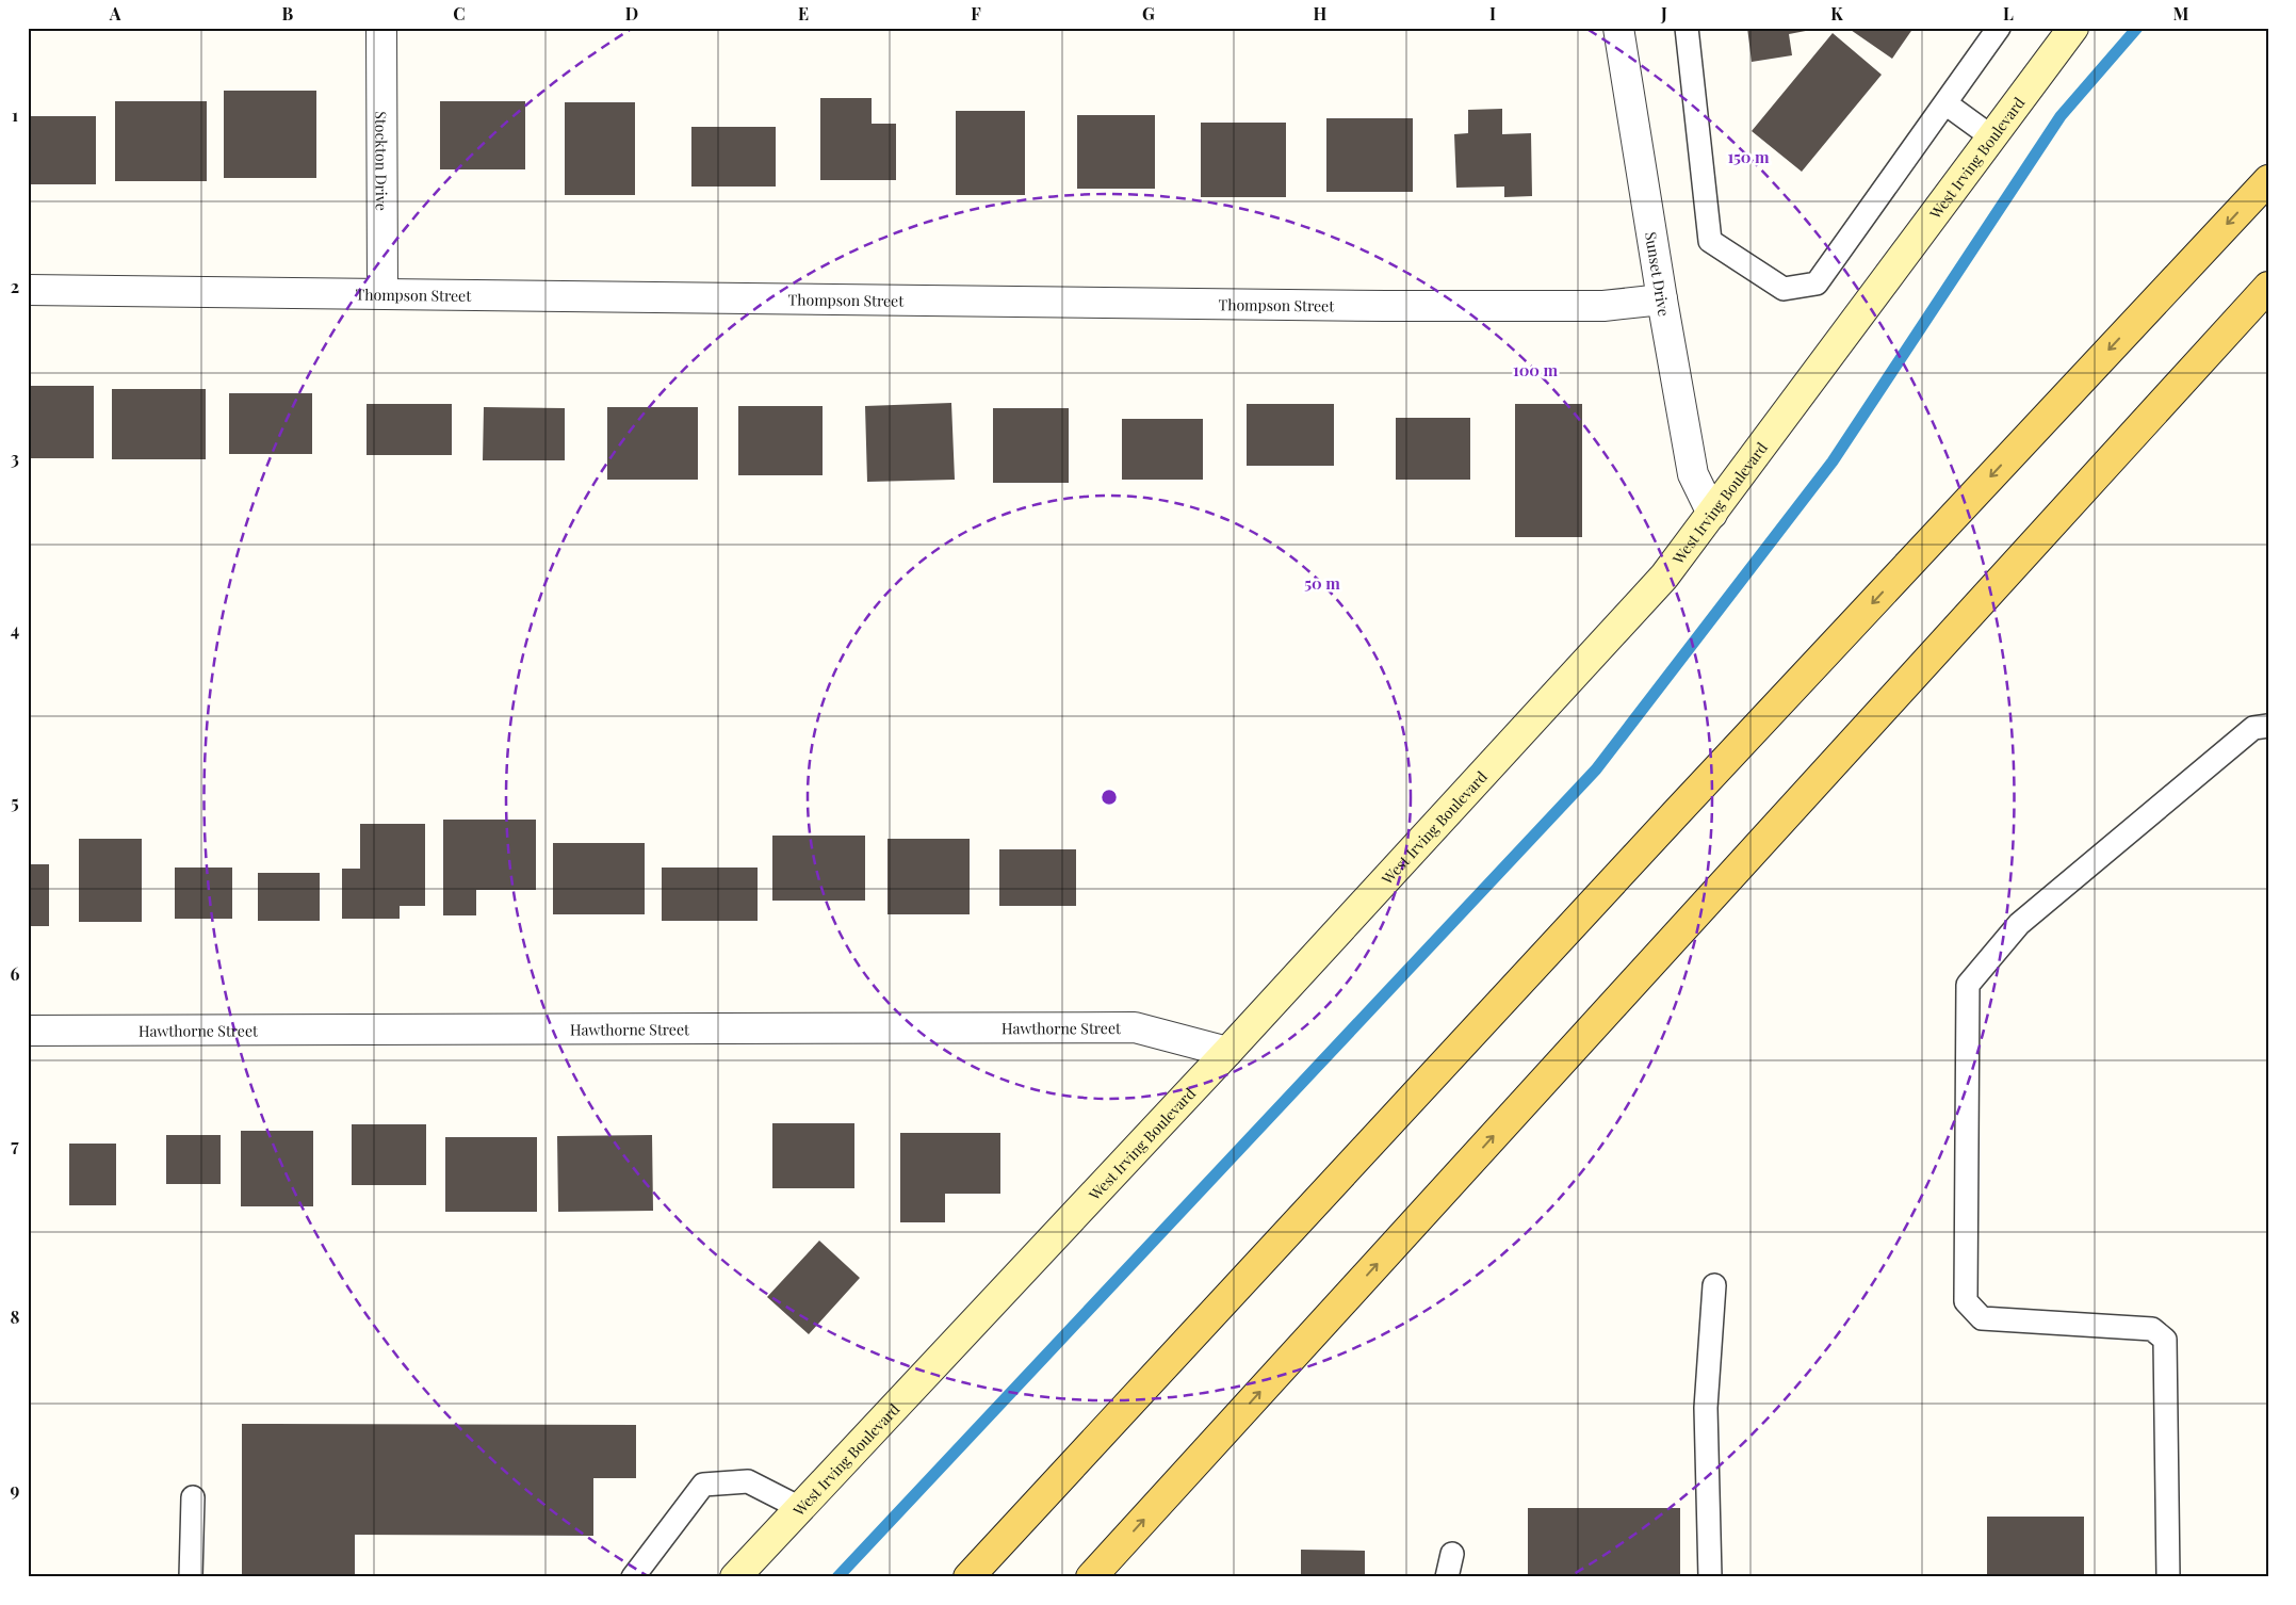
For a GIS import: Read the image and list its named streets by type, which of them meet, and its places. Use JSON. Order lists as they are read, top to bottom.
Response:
{
  "streets": {
    "street": [
      "West Irving Boulevard",
      "Stockton Drive",
      "Sunset Drive",
      "Thompson Street",
      "Hawthorne Street"
    ]
  },
  "crossings": [
    ["West Irving Boulevard", "Sunset Drive"],
    ["West Irving Boulevard", "Hawthorne Street"],
    ["Stockton Drive", "Thompson Street"],
    ["Sunset Drive", "Thompson Street"]
  ],
  "grid": {
    "columns": [
      "A",
      "B",
      "C",
      "D",
      "E",
      "F",
      "G",
      "H",
      "I",
      "J",
      "K",
      "L",
      "M"
    ],
    "rows": [
      "1",
      "2",
      "3",
      "4",
      "5",
      "6",
      "7",
      "8",
      "9"
    ]
  },
  "rings": ["150 m", "100 m", "50 m"]
}
